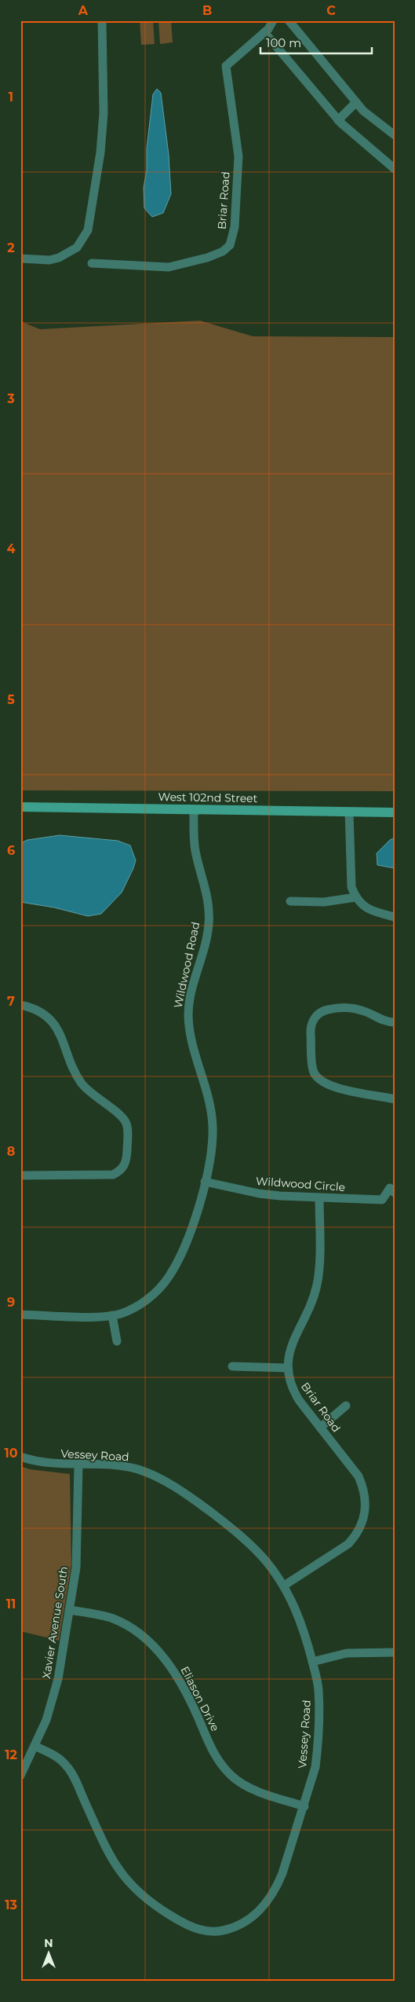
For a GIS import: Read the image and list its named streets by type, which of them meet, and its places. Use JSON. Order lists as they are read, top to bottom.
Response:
{
  "streets": {
    "street": [
      "Briar Road",
      "West 102nd Street",
      "Wildwood Road",
      "Wildwood Circle",
      "Vessey Road",
      "Xavier Avenue South",
      "Eliason Drive"
    ]
  },
  "crossings": [
    ["Briar Road", "Wildwood Circle"],
    ["Briar Road", "Vessey Road"],
    ["West 102nd Street", "Wildwood Road"],
    ["Wildwood Road", "Wildwood Circle"],
    ["Vessey Road", "Xavier Avenue South"],
    ["Vessey Road", "Eliason Drive"],
    ["Xavier Avenue South", "Eliason Drive"]
  ],
  "scale_bar": "100 m",
  "north": "top",
  "grid": {
    "columns": ["A", "B", "C"],
    "rows": [
      "1",
      "2",
      "3",
      "4",
      "5",
      "6",
      "7",
      "8",
      "9",
      "10",
      "11",
      "12",
      "13"
    ]
  }
}
